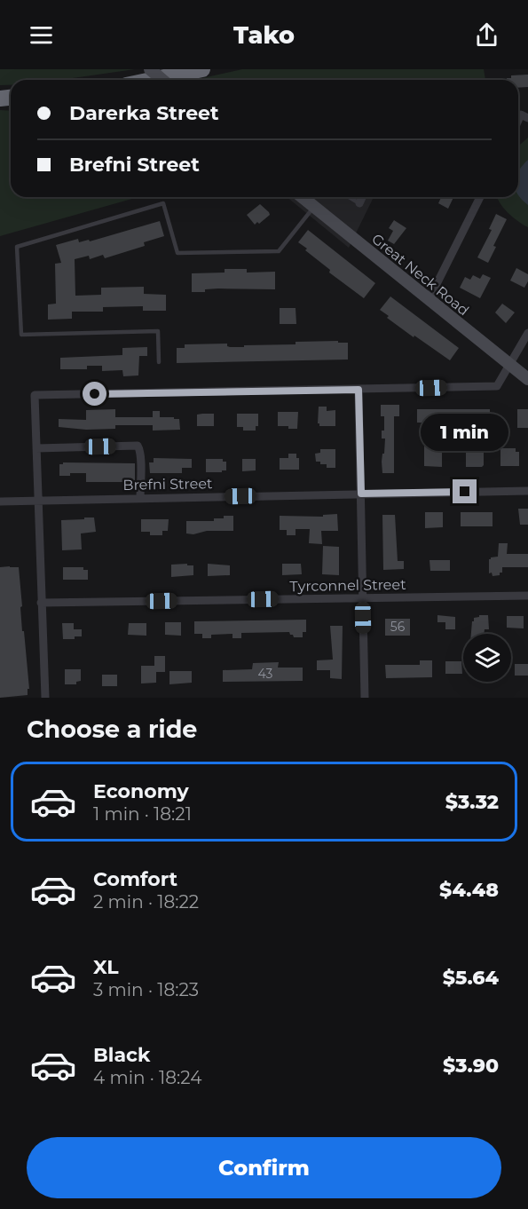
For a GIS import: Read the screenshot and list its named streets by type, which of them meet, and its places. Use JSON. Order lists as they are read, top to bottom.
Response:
{
  "streets": {
    "main road": ["Great Neck Road"],
    "street": ["Brefni Street", "Tyrconnel Street"]
  },
  "house_numbers": ["56", "43"],
  "page": {
    "header": "Tako",
    "banner": ["Darerka Street", "Brefni Street"],
    "bubble": "1 min",
    "heading": "Choose a ride",
    "list": [
      {
        "name": "Economy",
        "note": "1 min · 18:21",
        "value": "$3.32"
      },
      {
        "name": "Comfort",
        "note": "2 min · 18:22",
        "value": "$4.48"
      },
      {
        "name": "XL",
        "note": "3 min · 18:23",
        "value": "$5.64"
      },
      {
        "name": "Black",
        "note": "4 min · 18:24",
        "value": "$3.90"
      }
    ],
    "buttons": "Confirm"
  }
}
